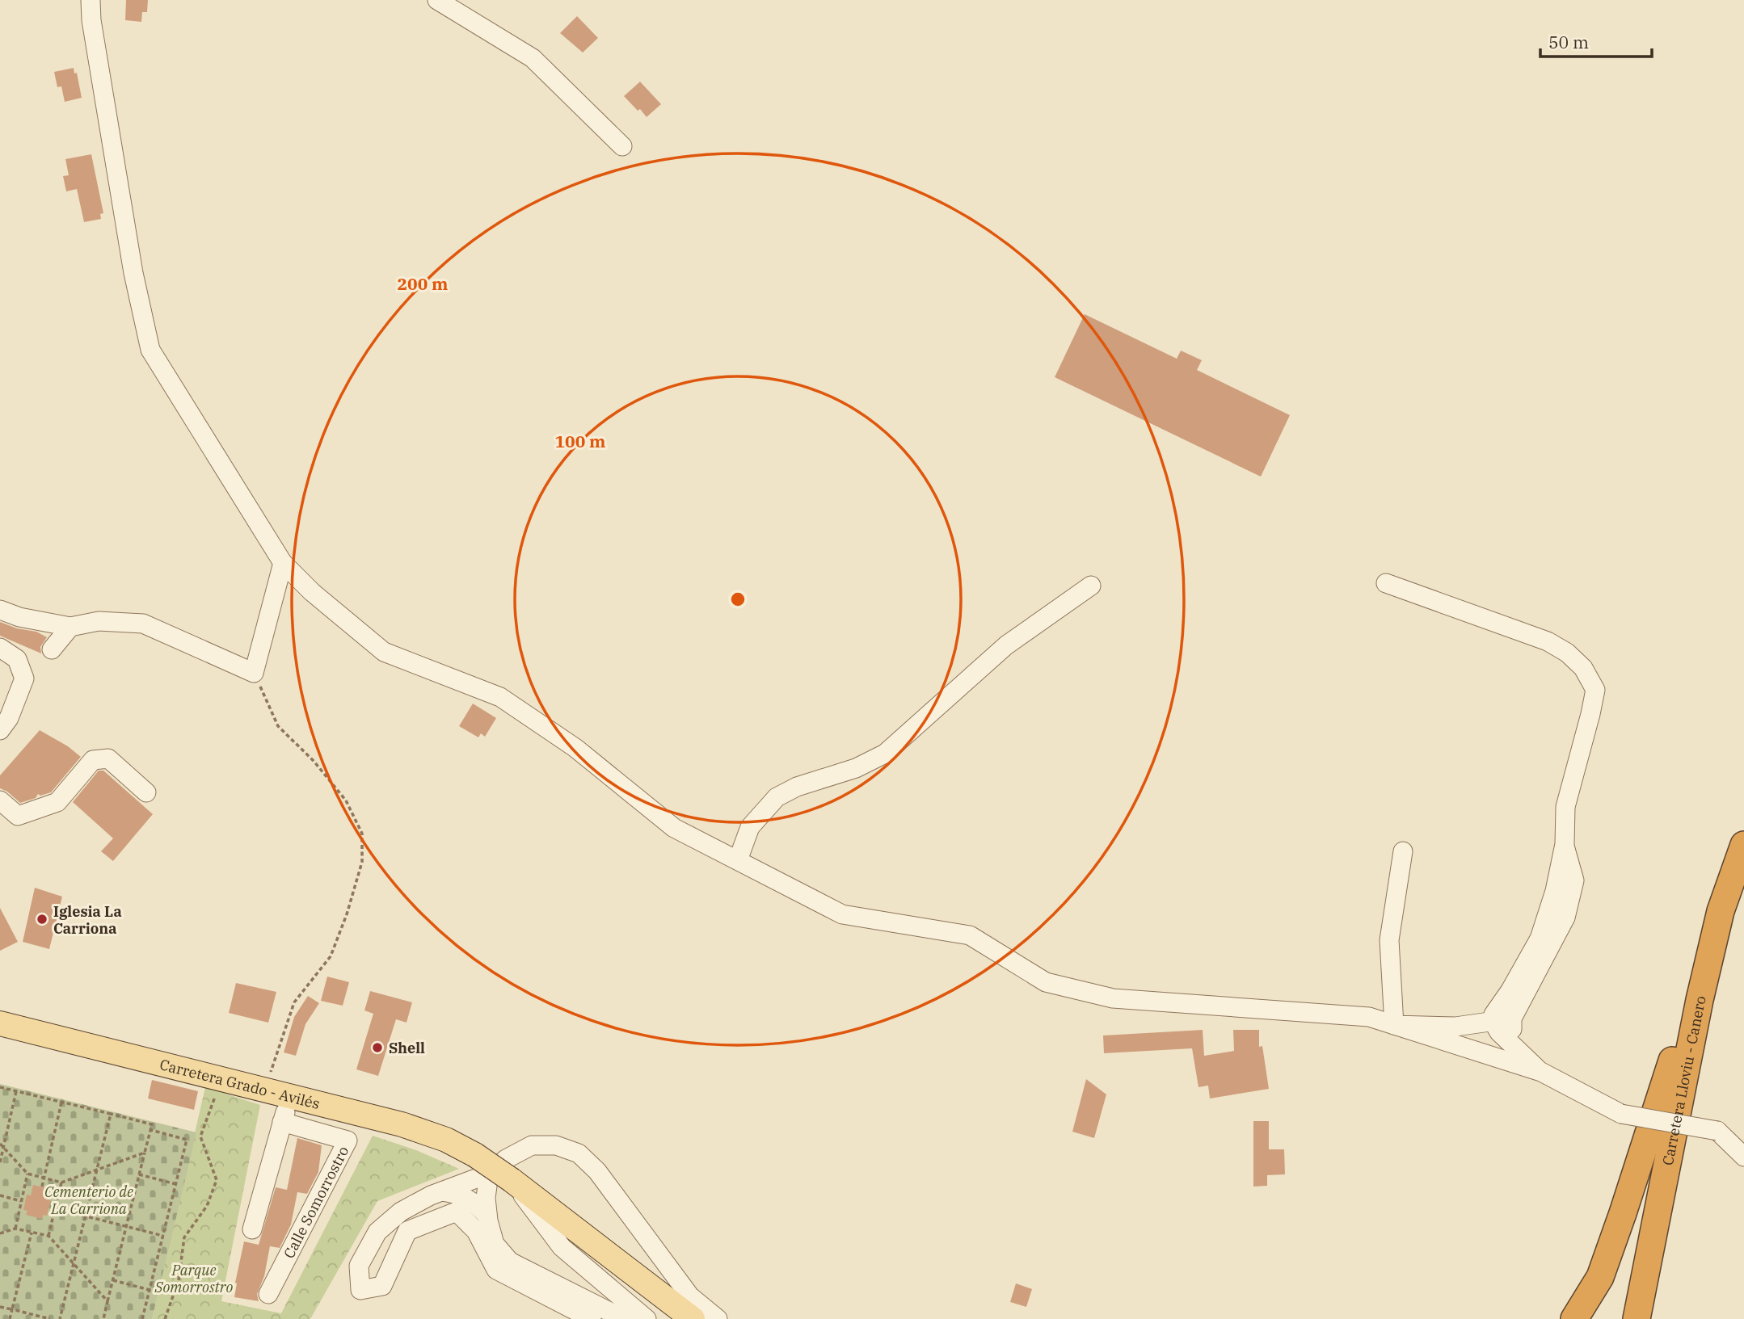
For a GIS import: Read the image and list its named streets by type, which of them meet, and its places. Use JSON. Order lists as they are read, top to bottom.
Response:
{
  "streets": {
    "highway": ["Carretera Lloviu - Canero"],
    "main road": ["Carretera Grado - Avilés"],
    "street": ["Calle Somorrostro"]
  },
  "parks": ["Cementerio de La Carriona", "Parque Somorrostro"],
  "places": ["Iglesia La Carriona", "Shell"],
  "scale_bar": "50 m",
  "rings": ["200 m", "100 m"]
}
